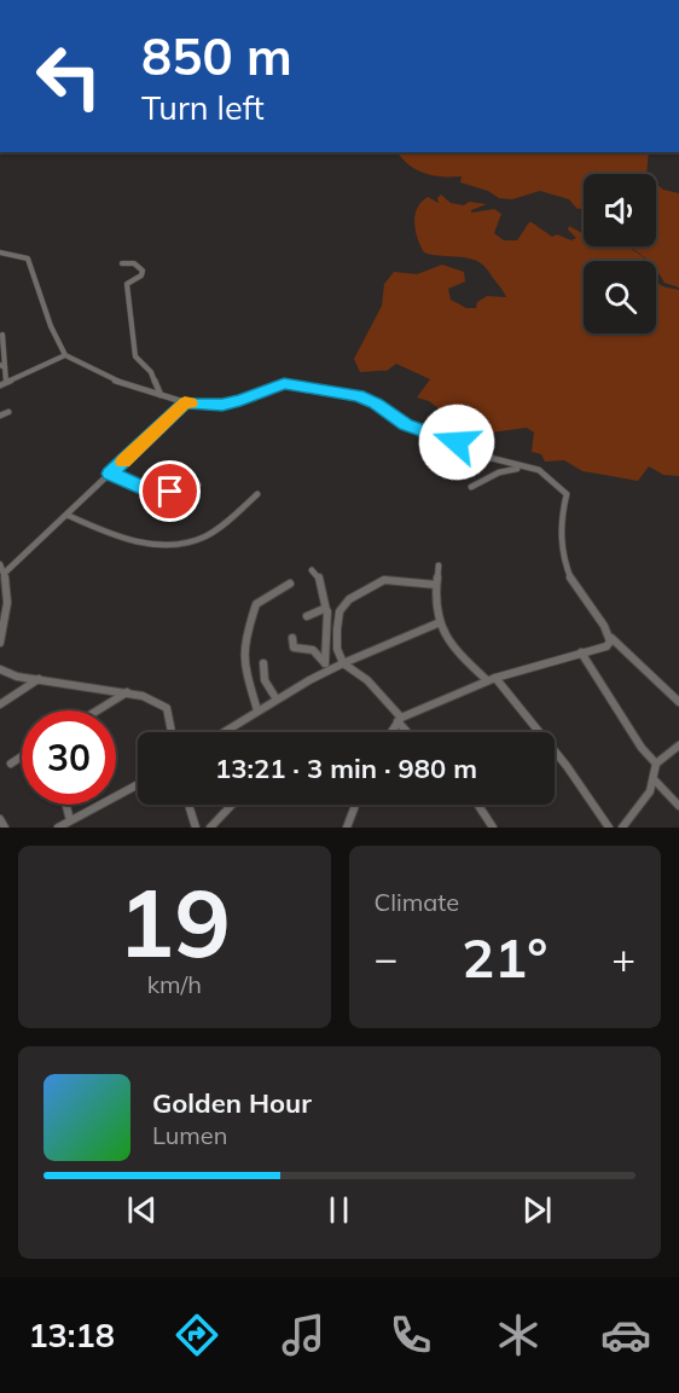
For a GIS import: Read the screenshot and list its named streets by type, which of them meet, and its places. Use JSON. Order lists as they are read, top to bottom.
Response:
{
  "page": {
    "turn": ["850 m", "Turn left"],
    "limit": "30",
    "trip": "13:21 · 3 min · 980 m",
    "tile": [
      ["19", "km/h"],
      "Climate"
    ],
    "heat": ["−", "21°", "+"],
    "song": ["Golden Hour", "Lumen"],
    "tabs": "13:18"
  }
}
